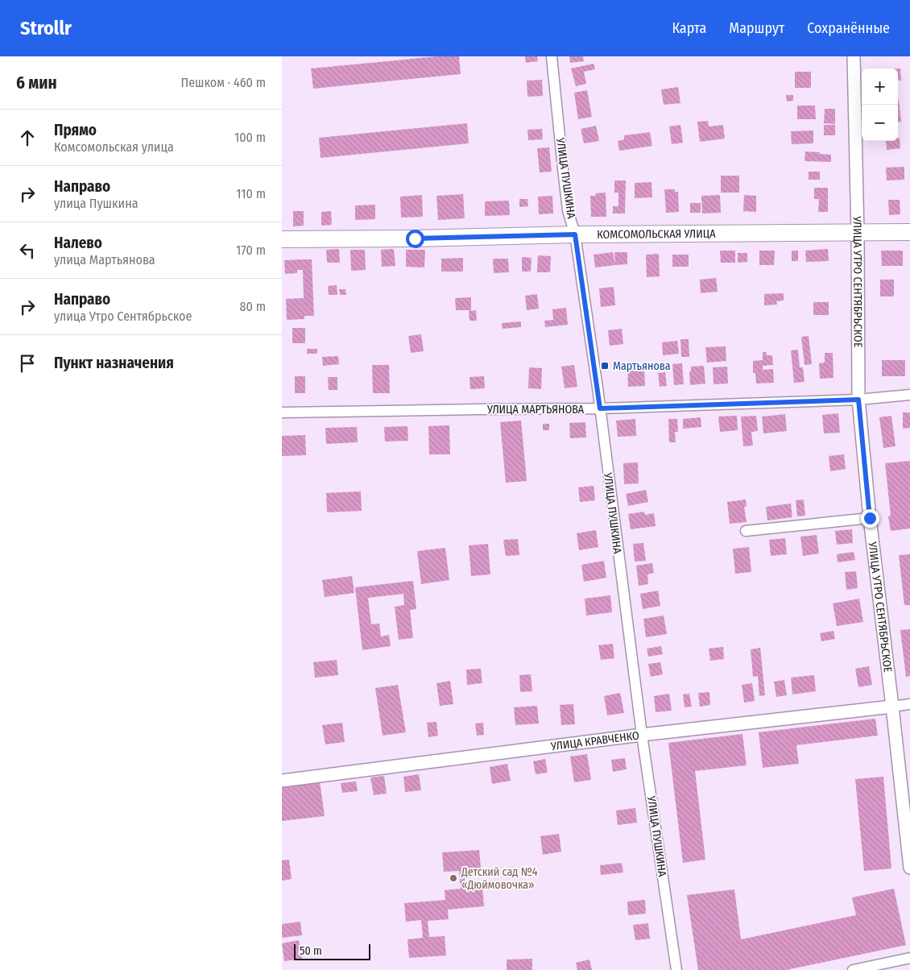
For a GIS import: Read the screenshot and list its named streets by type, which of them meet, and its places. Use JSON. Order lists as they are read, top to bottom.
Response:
{
  "streets": {
    "main road": ["КОМСОМОЛЬСКАЯ УЛИЦА"],
    "street": [
      "УЛИЦА ПУШКИНА",
      "УЛИЦА УТРО СЕНТЯБРЬСКОЕ",
      "УЛИЦА МАРТЬЯНОВА",
      "УЛИЦА КРАВЧЕНКО"
    ]
  },
  "crossings": [
    ["УЛИЦА ПУШКИНА", "КОМСОМОЛЬСКАЯ УЛИЦА"],
    ["УЛИЦА ПУШКИНА", "УЛИЦА МАРТЬЯНОВА"],
    ["УЛИЦА ПУШКИНА", "УЛИЦА КРАВЧЕНКО"],
    ["КОМСОМОЛЬСКАЯ УЛИЦА", "УЛИЦА УТРО СЕНТЯБРЬСКОЕ"],
    ["УЛИЦА УТРО СЕНТЯБРЬСКОЕ", "УЛИЦА МАРТЬЯНОВА"],
    ["УЛИЦА УТРО СЕНТЯБРЬСКОЕ", "УЛИЦА КРАВЧЕНКО"]
  ],
  "places": {
    "transit": ["Мартьянова"],
    "other": ["Детский сад №4 «Дюймовочка»"]
  },
  "scale_bar": "50 m",
  "page": {
    "header": "Strollr",
    "nav": ["Карта", "Маршрут", "Сохранённые"],
    "heading": ["6 мин", "Пешком · 460 m"],
    "map_buttons": ["+", "−"],
    "list": [
      ["Прямо", "Комсомольская улица", "100 m"],
      ["Направо", "улица Пушкина", "110 m"],
      ["Налево", "улица Мартьянова", "170 m"],
      ["Направо", "улица Утро Сентябрьское", "80 m"],
      "Пункт назначения"
    ],
    "scale": "50 m"
  }
}
